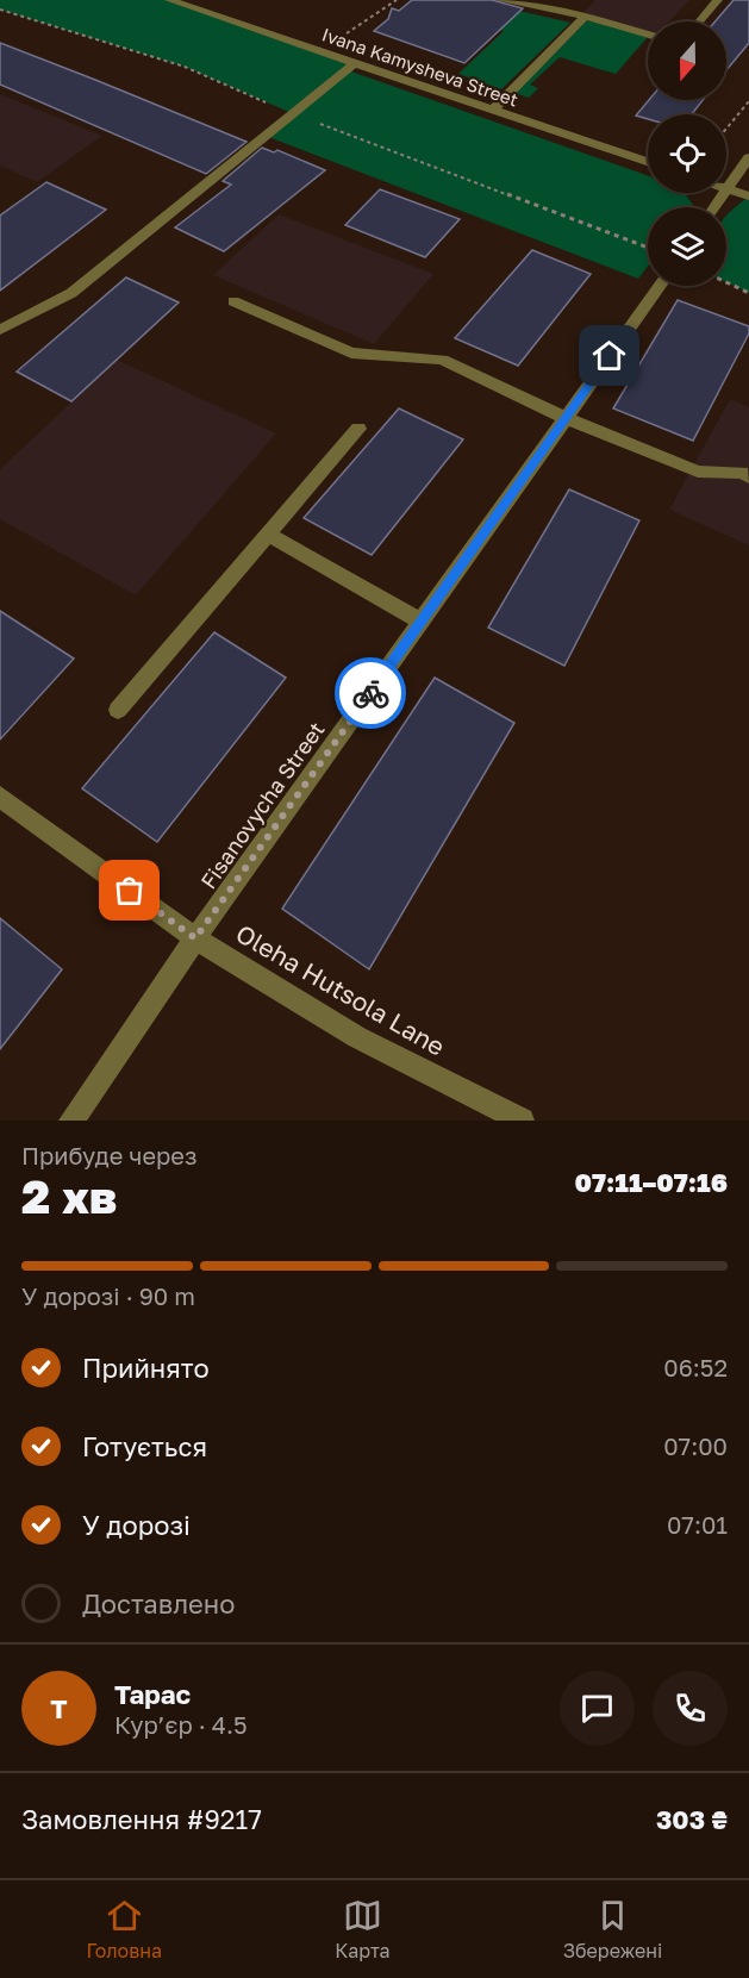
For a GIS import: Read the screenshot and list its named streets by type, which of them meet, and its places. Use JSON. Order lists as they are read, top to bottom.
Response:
{
  "streets": {
    "street": ["Ivana Kamysheva Street", "Fisanovycha Street", "Oleha Hutsola Lane"]
  },
  "crossings": [
    ["Fisanovycha Street", "Oleha Hutsola Lane"]
  ],
  "north": "bottom",
  "page": {
    "heading": ["2 хв", "Прибуде через", "07:11–07:16"],
    "panel": [
      "Тарас",
      "Кур’єр · 4.5",
      "Замовлення #9217",
      "303 ₴"
    ],
    "bar": "У дорозі · 90 m",
    "list": [
      ["Прийнято", "06:52"],
      ["Готується", "07:00"],
      ["У дорозі", "07:01"],
      "Доставлено"
    ],
    "round": "Т",
    "tabs": ["Головна", "Карта", "Збережені"]
  }
}
